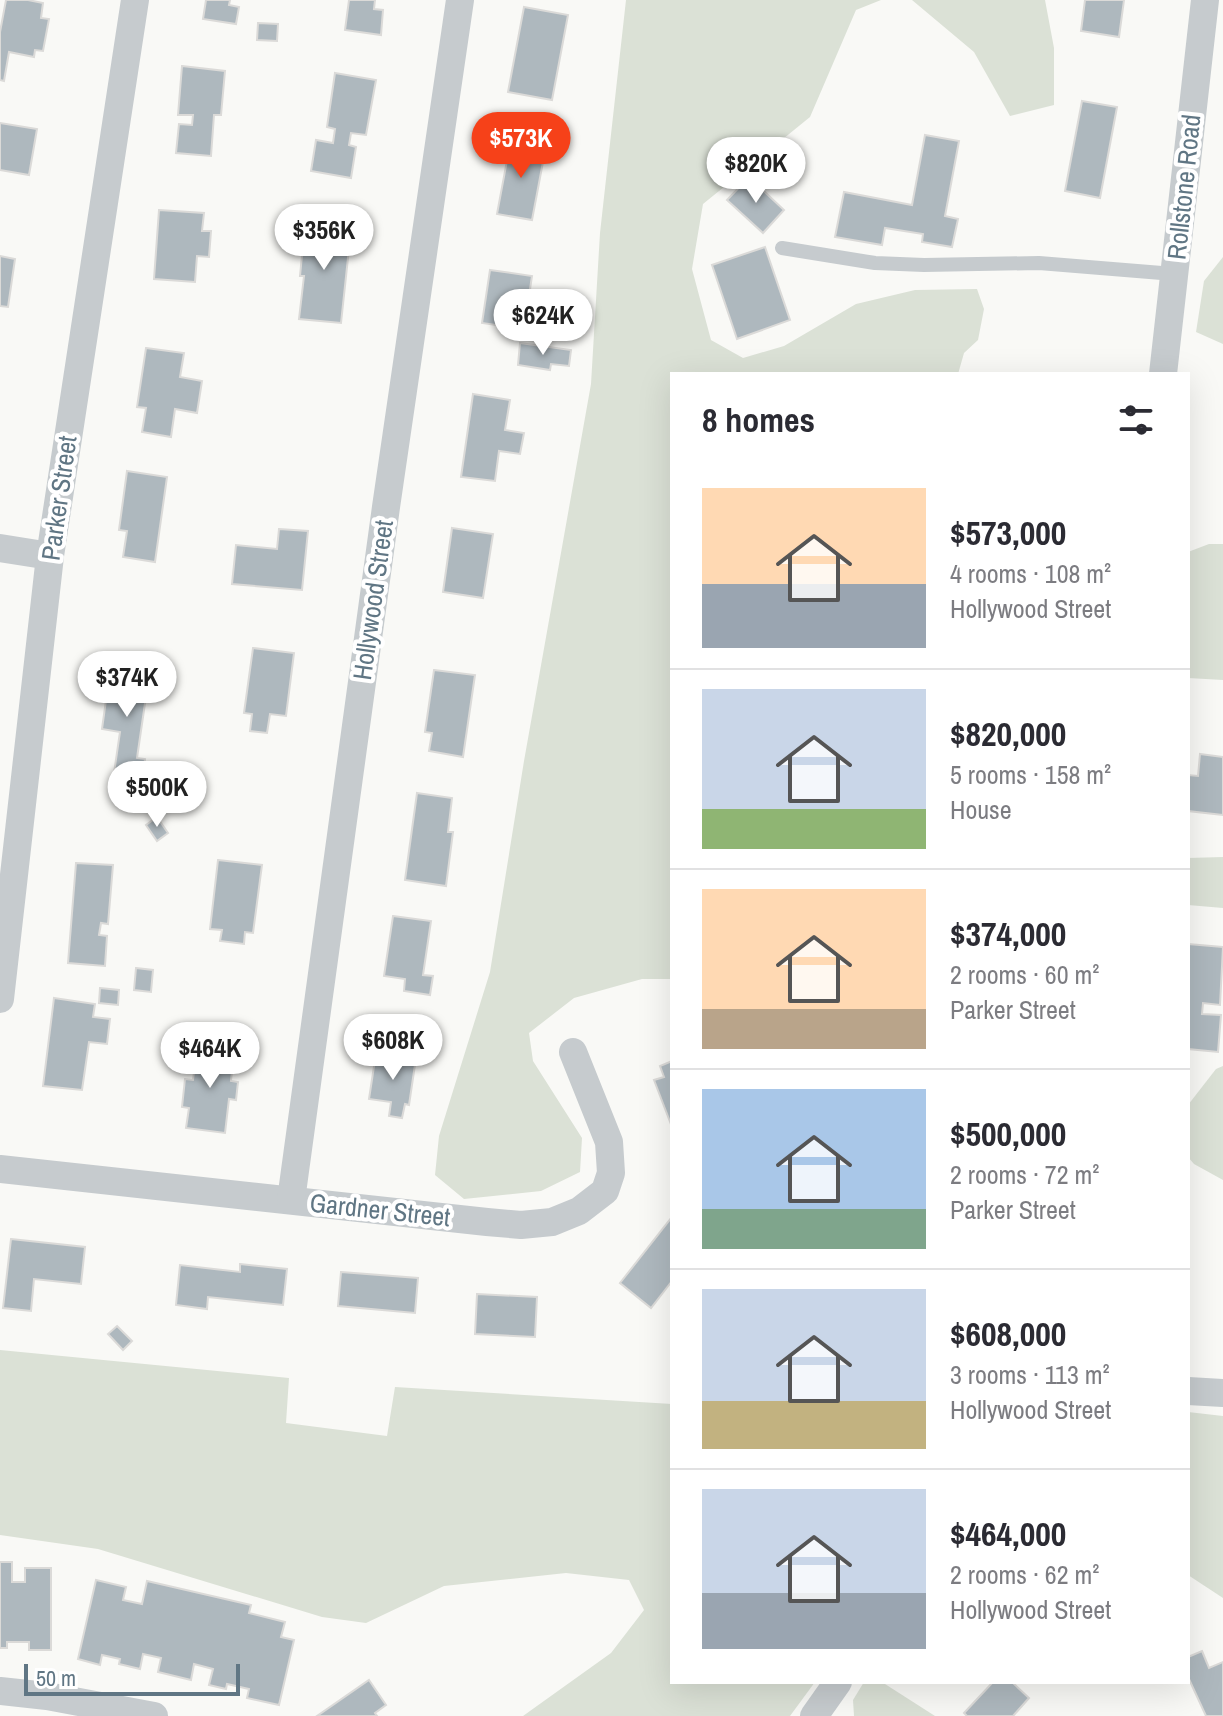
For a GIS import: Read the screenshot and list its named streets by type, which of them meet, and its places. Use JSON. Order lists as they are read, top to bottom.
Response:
{
  "streets": {
    "street": [
      "Rollstone Road",
      "Parker Street",
      "Hollywood Street",
      "Gardner Street"
    ]
  },
  "crossings": [
    ["Hollywood Street", "Gardner Street"]
  ],
  "scale_bar": "50 m",
  "page": {
    "price": [
      "$573K",
      "$820K",
      "$356K",
      "$624K",
      "$374K",
      "$500K",
      "$608K",
      "$464K"
    ],
    "heading": "8 homes",
    "list": [
      {
        "name": "$573,000",
        "note": "4 rooms · 108 m² · Hollywood Street"
      },
      {
        "name": "$820,000",
        "note": "5 rooms · 158 m² · House"
      },
      {
        "name": "$374,000",
        "note": "2 rooms · 60 m² · Parker Street"
      },
      {
        "name": "$500,000",
        "note": "2 rooms · 72 m² · Parker Street"
      },
      {
        "name": "$608,000",
        "note": "3 rooms · 113 m² · Hollywood Street"
      },
      {
        "name": "$464,000",
        "note": "2 rooms · 62 m² · Hollywood Street"
      }
    ],
    "scale": "50 m"
  }
}
